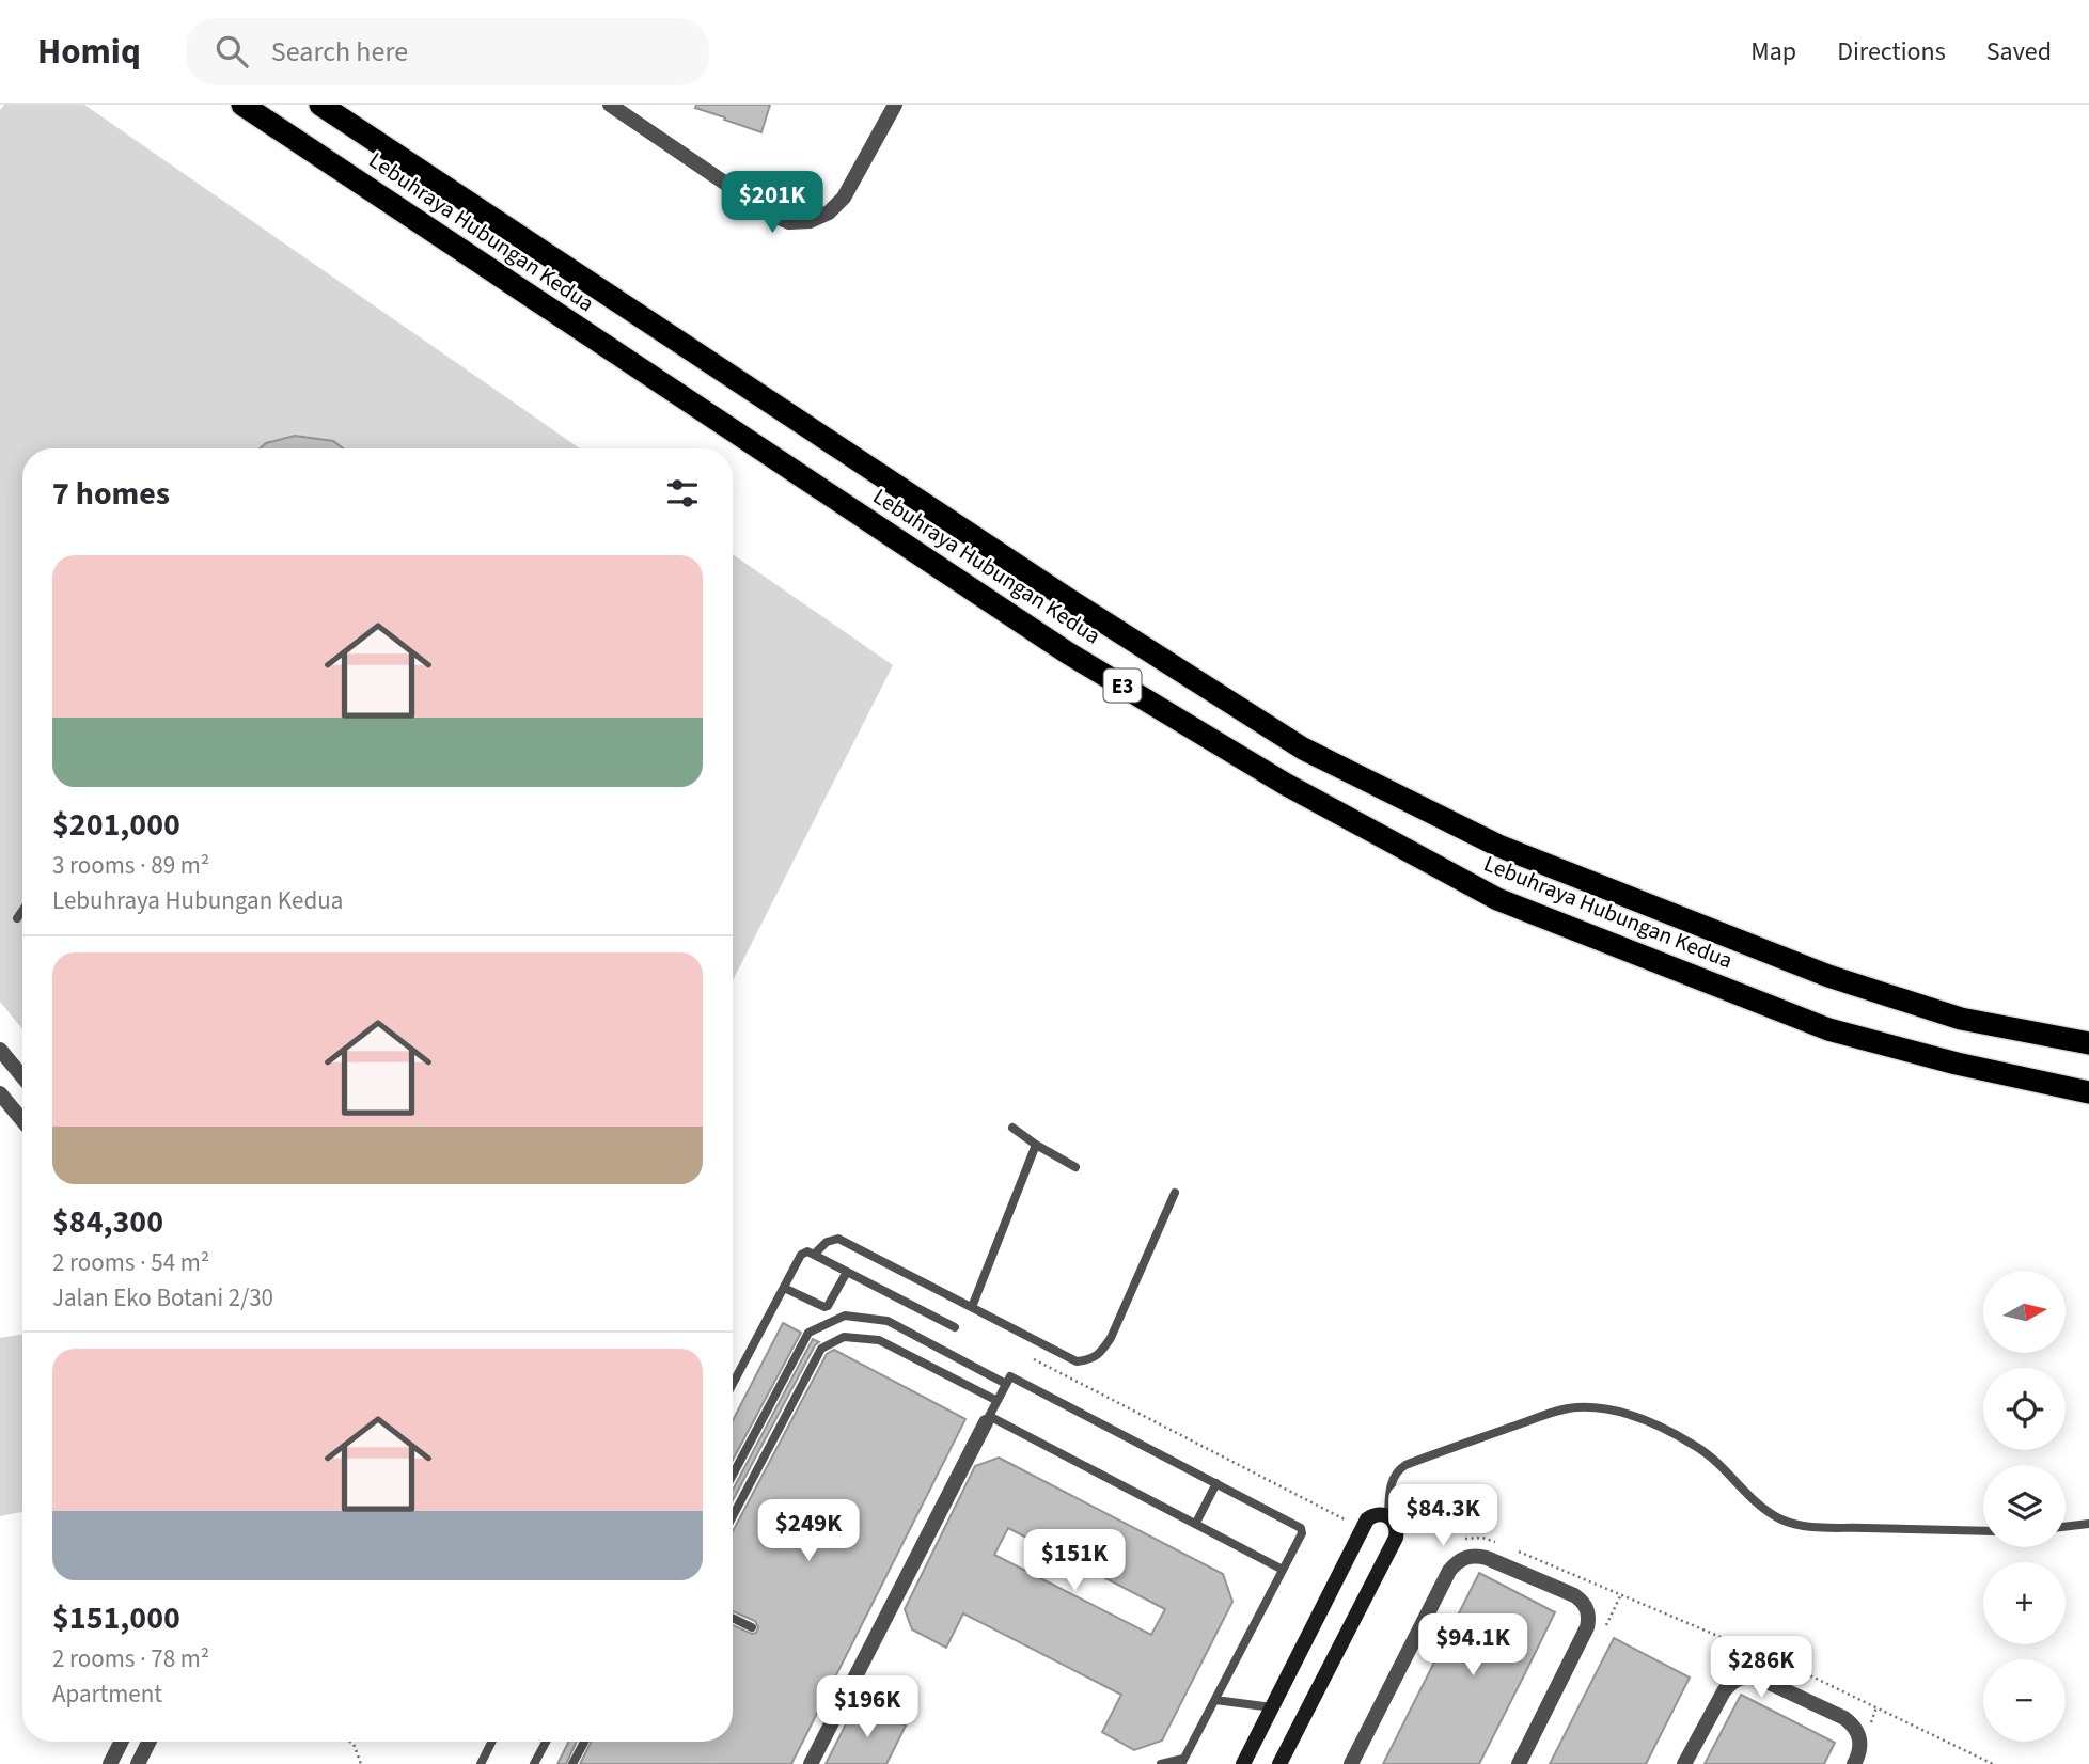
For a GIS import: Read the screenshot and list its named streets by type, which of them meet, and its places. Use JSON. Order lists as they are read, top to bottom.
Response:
{
  "streets": {
    "highway": ["Lebuhraya Hubungan Kedua", "E3"]
  },
  "north": "right",
  "page": {
    "header": "Homiq",
    "search": "Search here",
    "nav": ["Map", "Directions", "Saved"],
    "price": [
      "$201K",
      "$84.3K",
      "$249K",
      "$151K",
      "$94.1K",
      "$286K",
      "$196K"
    ],
    "heading": "7 homes",
    "list": [
      {
        "name": "$201,000",
        "note": "3 rooms · 89 m² · Lebuhraya Hubungan Kedua"
      },
      {
        "name": "$84,300",
        "note": "2 rooms · 54 m² · Jalan Eko Botani 2/30"
      },
      {
        "name": "$151,000",
        "note": "2 rooms · 78 m² · Apartment"
      }
    ],
    "map_buttons": ["+", "−"]
  }
}
